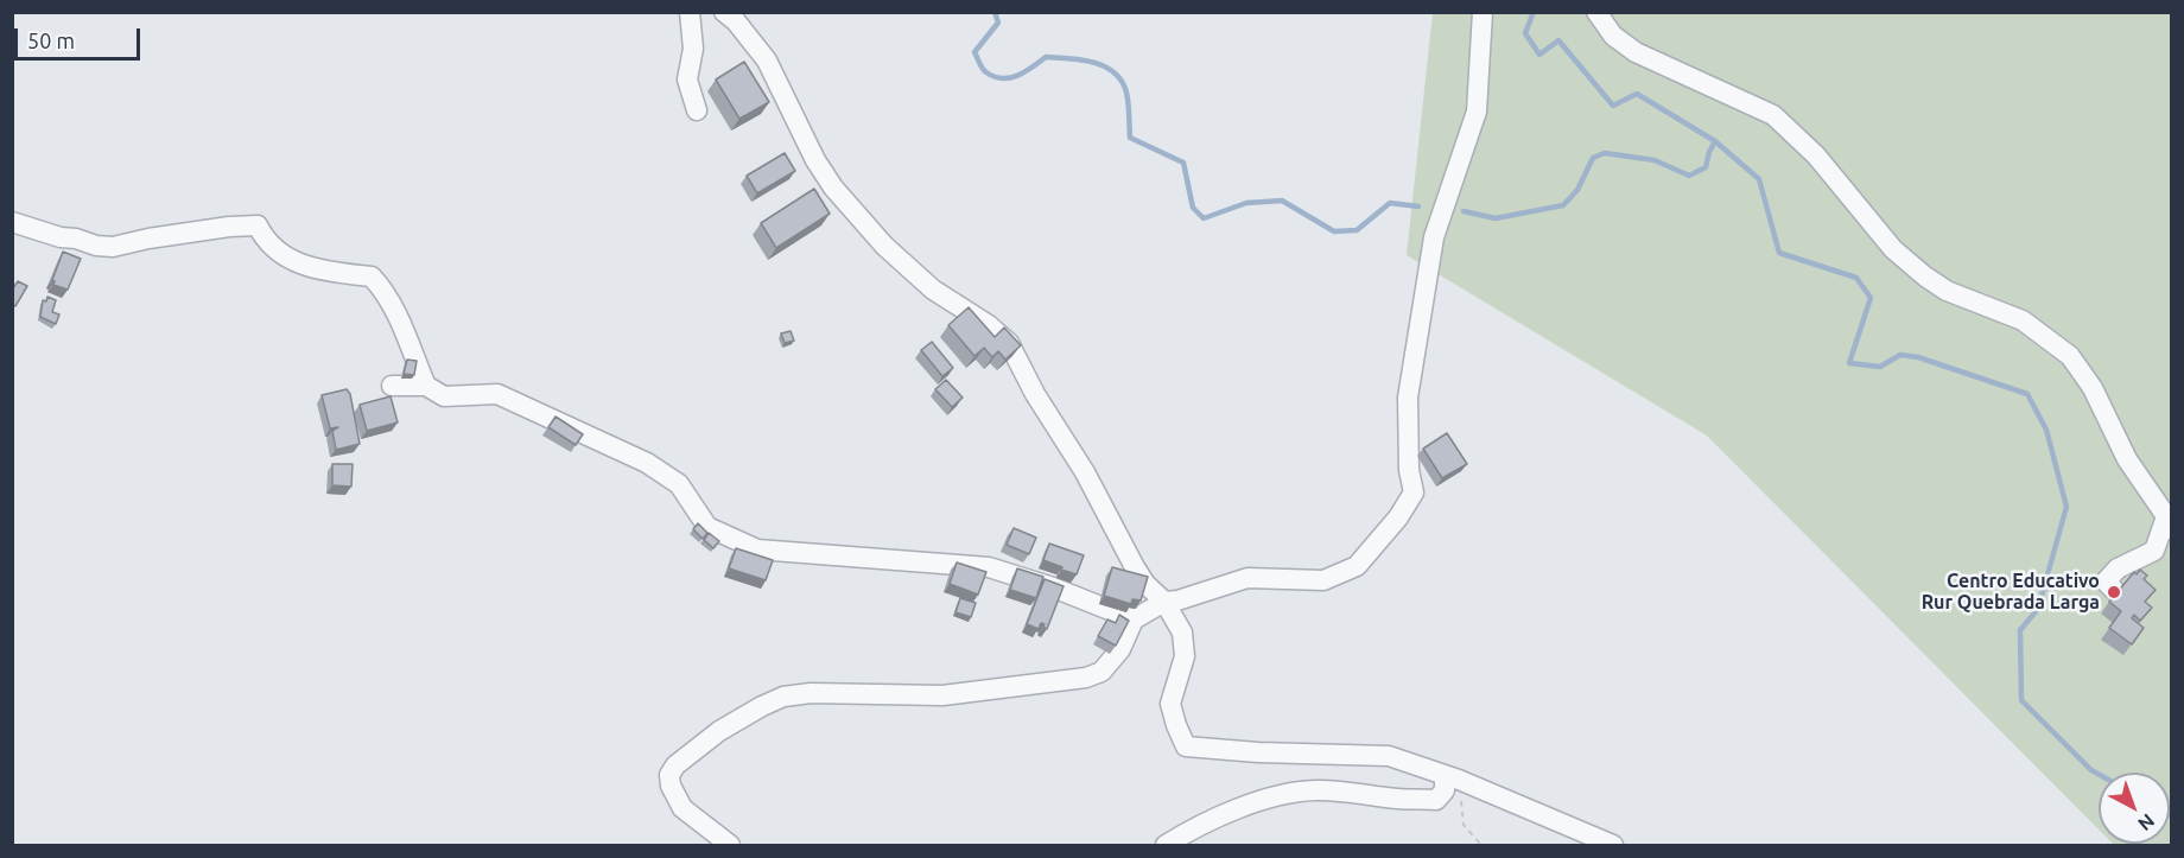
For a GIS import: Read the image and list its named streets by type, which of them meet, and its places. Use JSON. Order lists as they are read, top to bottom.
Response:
{
  "places": ["Centro Educativo Rur Quebrada Larga"],
  "scale_bar": "50 m",
  "north": "bottom right"
}
